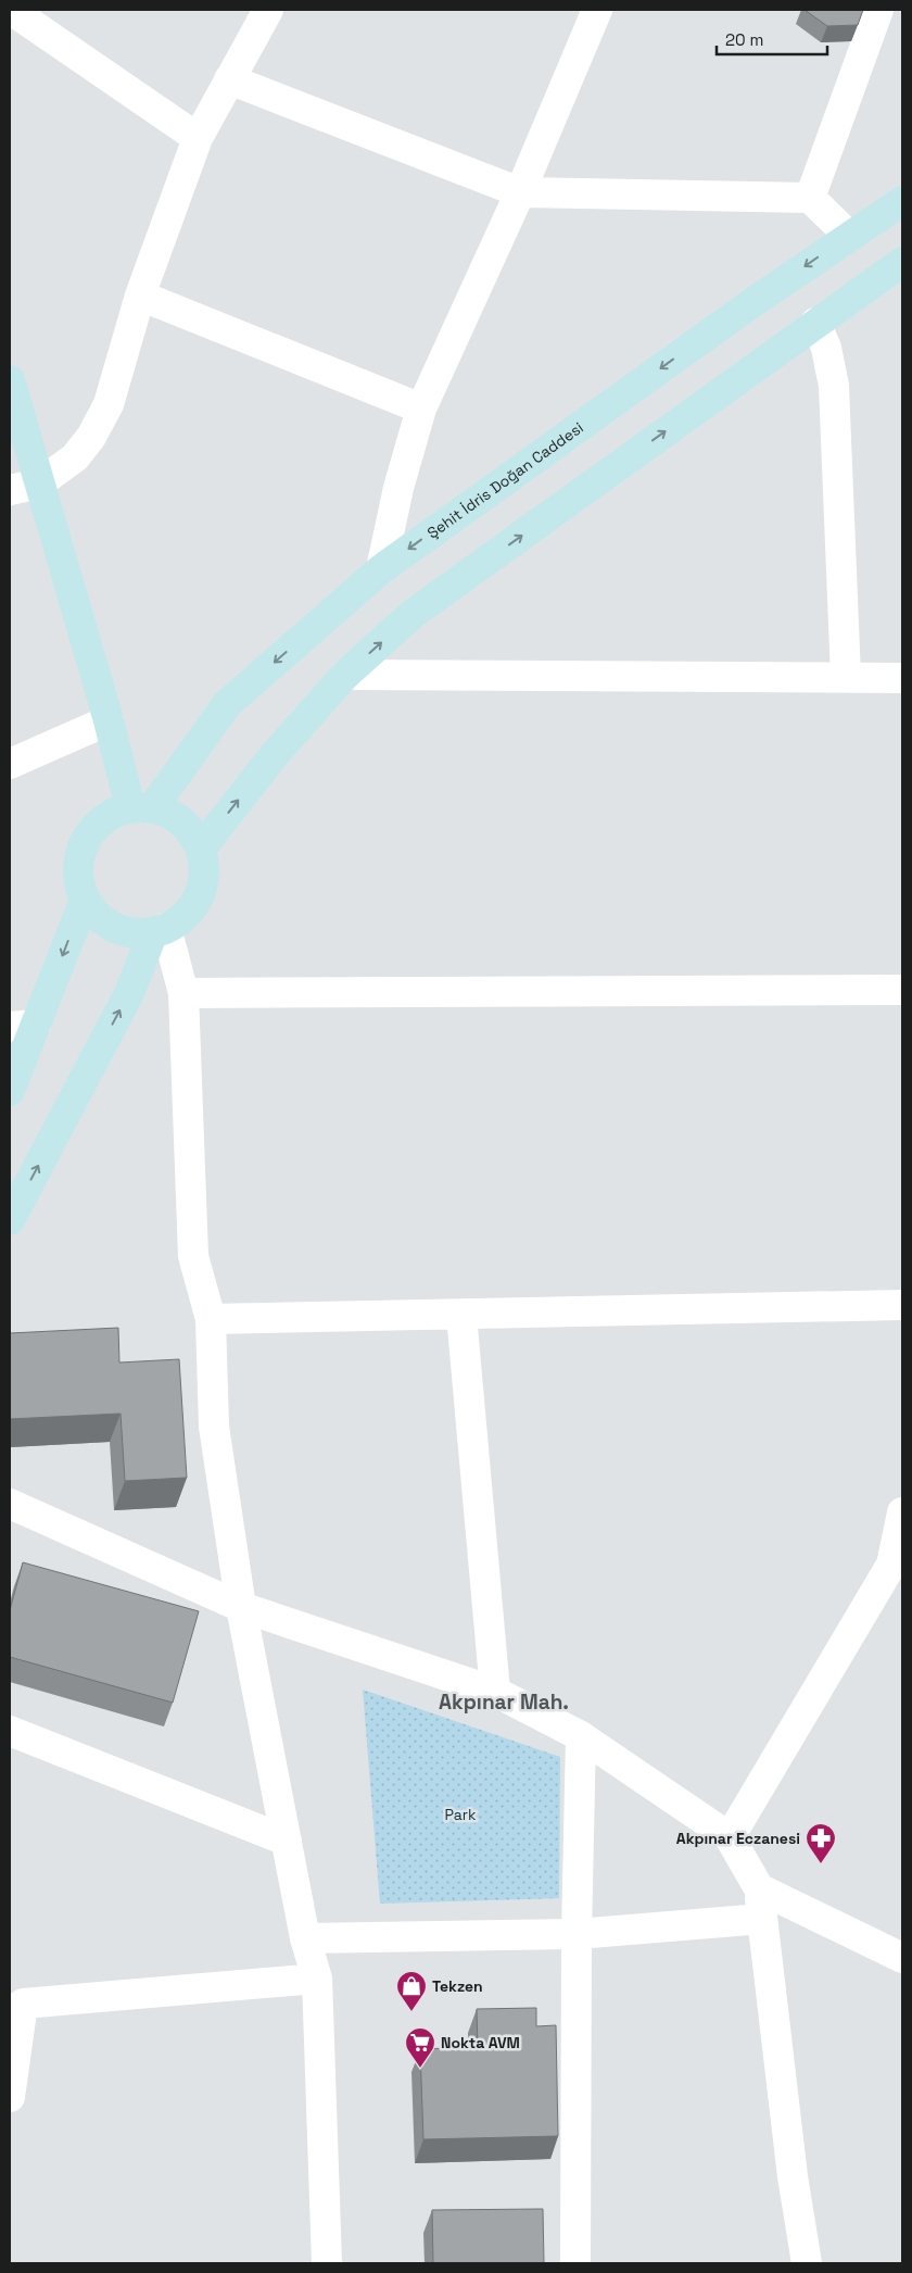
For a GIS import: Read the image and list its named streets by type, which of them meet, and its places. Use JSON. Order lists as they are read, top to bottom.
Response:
{
  "streets": {
    "main road": ["Şehit İdris Doğan Caddesi"]
  },
  "districts": ["Akpınar Mah."],
  "parks": ["Park"],
  "places": {
    "pharmacy": ["Akpınar Eczanesi"],
    "shop": ["Tekzen"],
    "supermarket": ["Nokta AVM"]
  },
  "scale_bar": "20 m"
}
